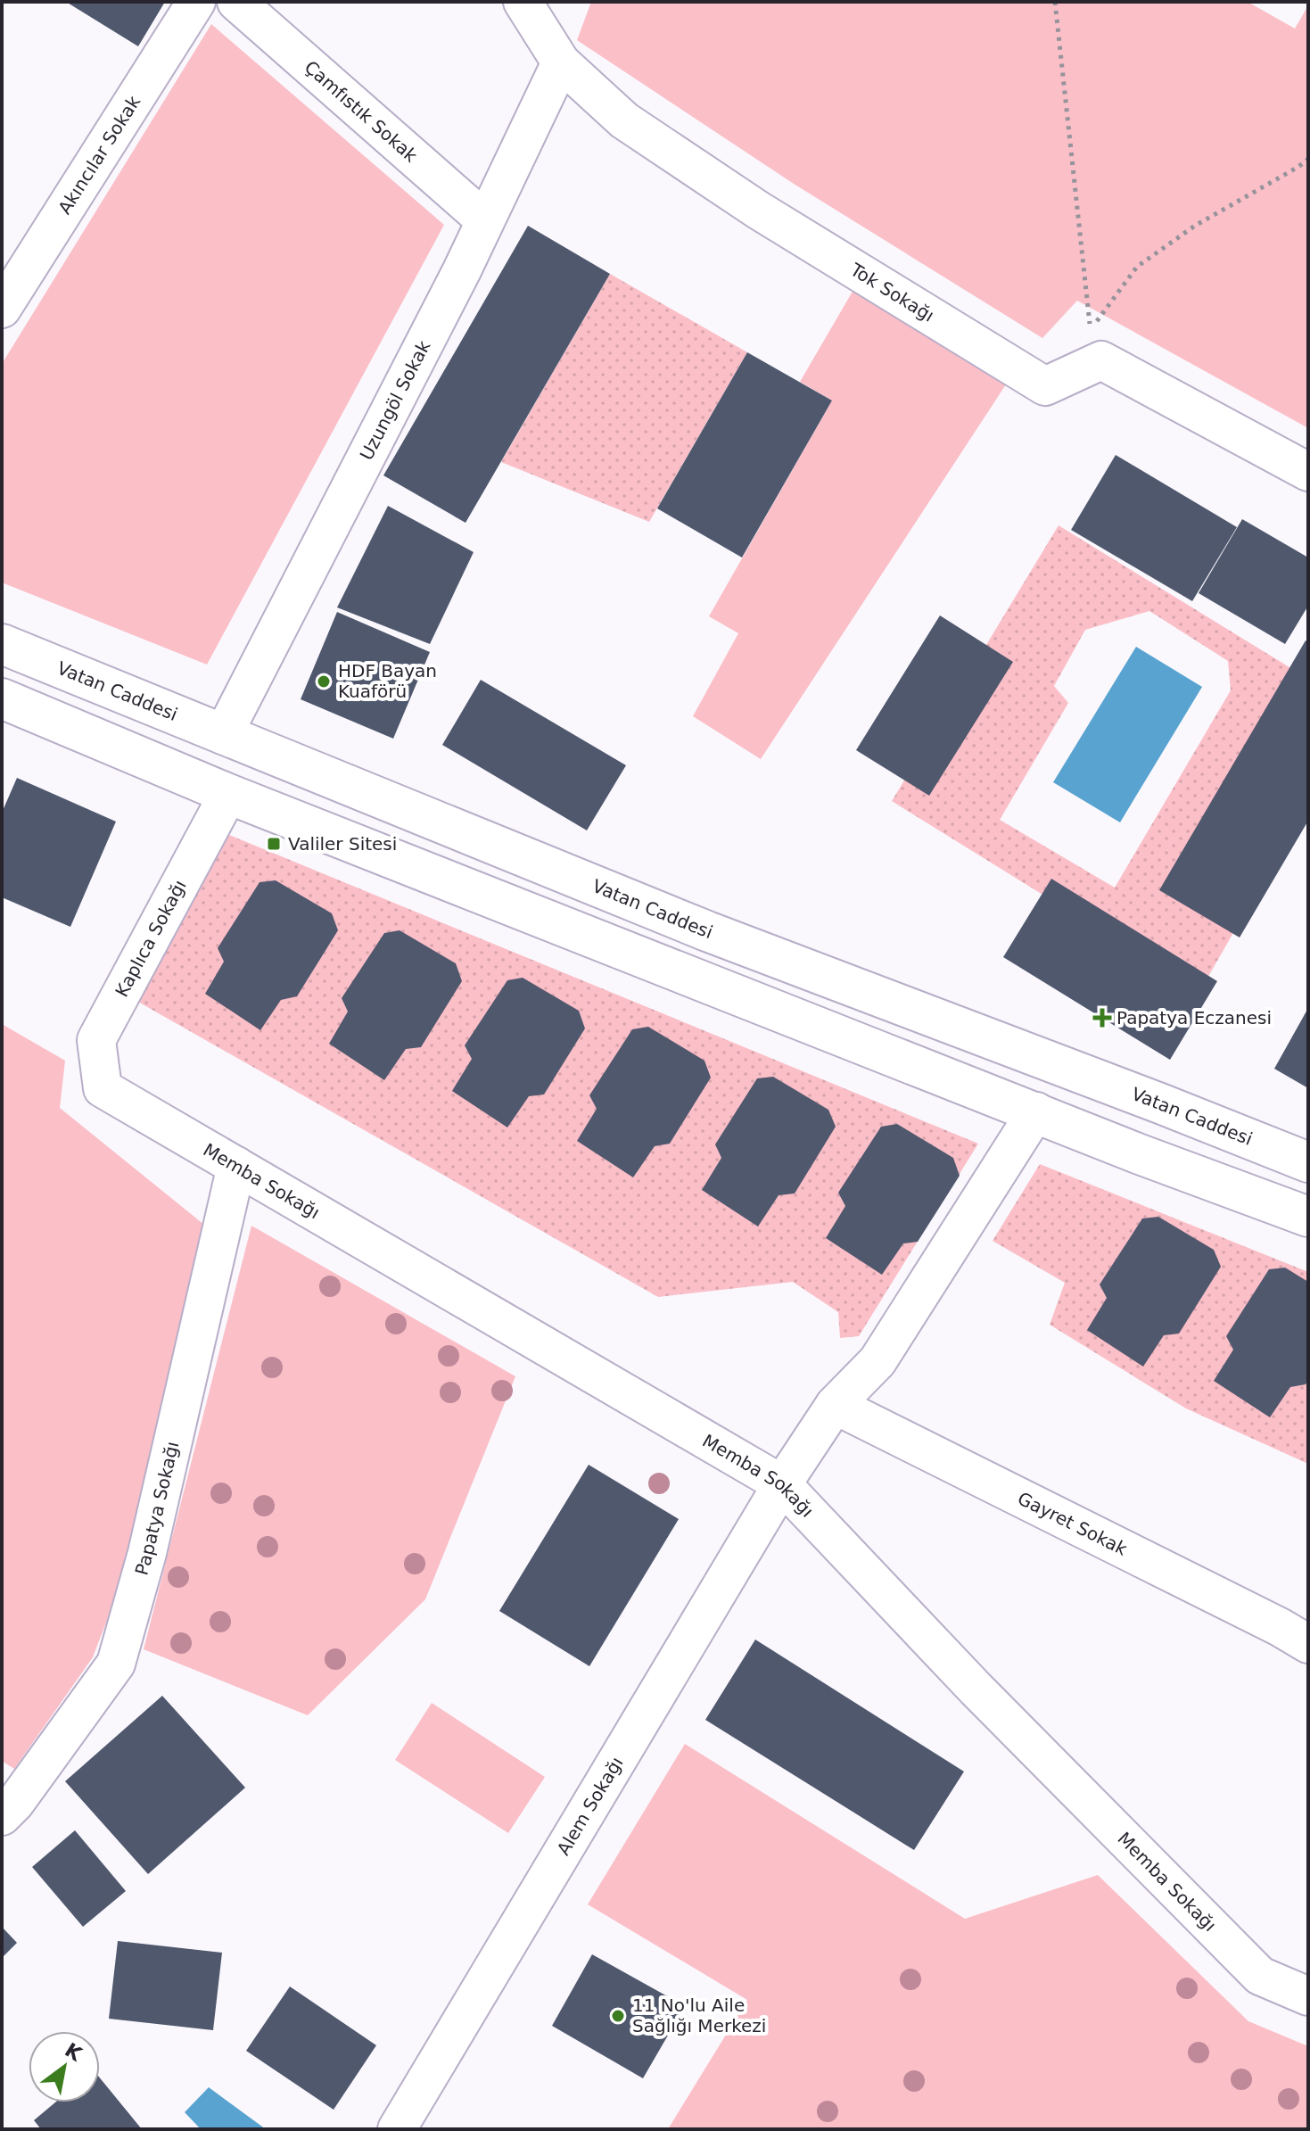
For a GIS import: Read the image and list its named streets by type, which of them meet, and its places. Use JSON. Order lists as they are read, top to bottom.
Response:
{
  "streets": {
    "main road": ["Vatan Caddesi"],
    "street": [
      "Çamfıstık Sokak",
      "Akıncılar Sokak",
      "Tok Sokağı",
      "Uzungöl Sokak",
      "Kaplıca Sokağı",
      "Memba Sokağı",
      "Papatya Sokağı",
      "Gayret Sokak",
      "Alem Sokağı"
    ]
  },
  "crossings": [
    ["Çamfıstık Sokak", "Uzungöl Sokak"],
    ["Tok Sokağı", "Uzungöl Sokak"],
    ["Uzungöl Sokak", "Vatan Caddesi"],
    ["Kaplıca Sokağı", "Memba Sokağı"],
    ["Memba Sokağı", "Papatya Sokağı"],
    ["Memba Sokağı", "Alem Sokağı"],
    ["Gayret Sokak", "Alem Sokağı"]
  ],
  "places": {
    "other": ["HDF Bayan Kuaförü", "11 No'lu Aile Sağlığı Merkezi"],
    "transit": ["Valiler Sitesi"],
    "health": ["Papatya Eczanesi"]
  },
  "north": "top right"
}
